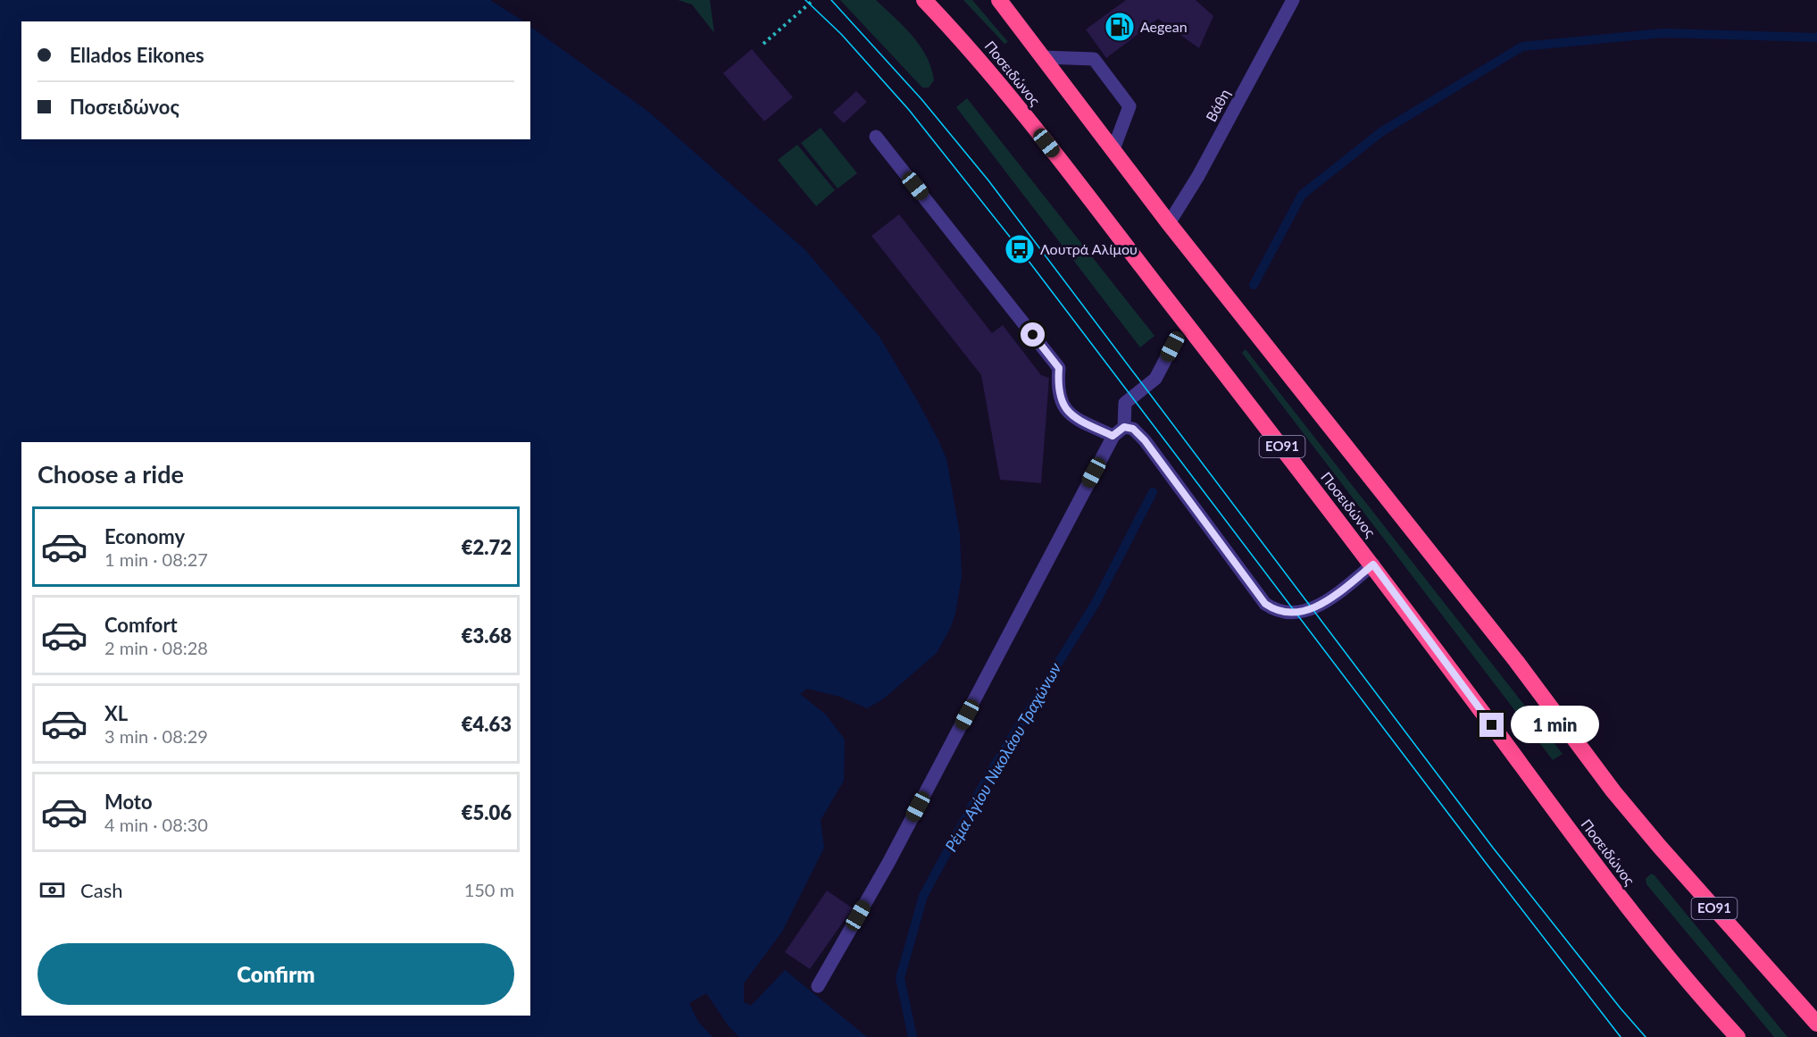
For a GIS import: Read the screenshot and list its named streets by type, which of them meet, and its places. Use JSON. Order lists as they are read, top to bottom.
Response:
{
  "streets": {
    "highway": ["Ποσειδώνος", "ΕΟ91"],
    "street": ["Βάθη"]
  },
  "crossings": [
    ["Βάθη", "ΕΟ91"]
  ],
  "water": ["Ρέμα Αγίου Νικολάου Τραχώνων"],
  "places": {
    "fuel station": ["Aegean"],
    "bus stop": ["Λουτρά Αλίμου"]
  },
  "page": {
    "banner": ["Ellados Eikones", "Ποσειδώνος"],
    "heading": "Choose a ride",
    "list": [
      {
        "name": "Economy",
        "note": "1 min · 08:27",
        "value": "€2.72"
      },
      {
        "name": "Comfort",
        "note": "2 min · 08:28",
        "value": "€3.68"
      },
      {
        "name": "XL",
        "note": "3 min · 08:29",
        "value": "€4.63"
      },
      {
        "name": "Moto",
        "note": "4 min · 08:30",
        "value": "€5.06"
      }
    ],
    "bubble": "1 min",
    "pay": ["Cash", "150 m"],
    "buttons": "Confirm"
  }
}
